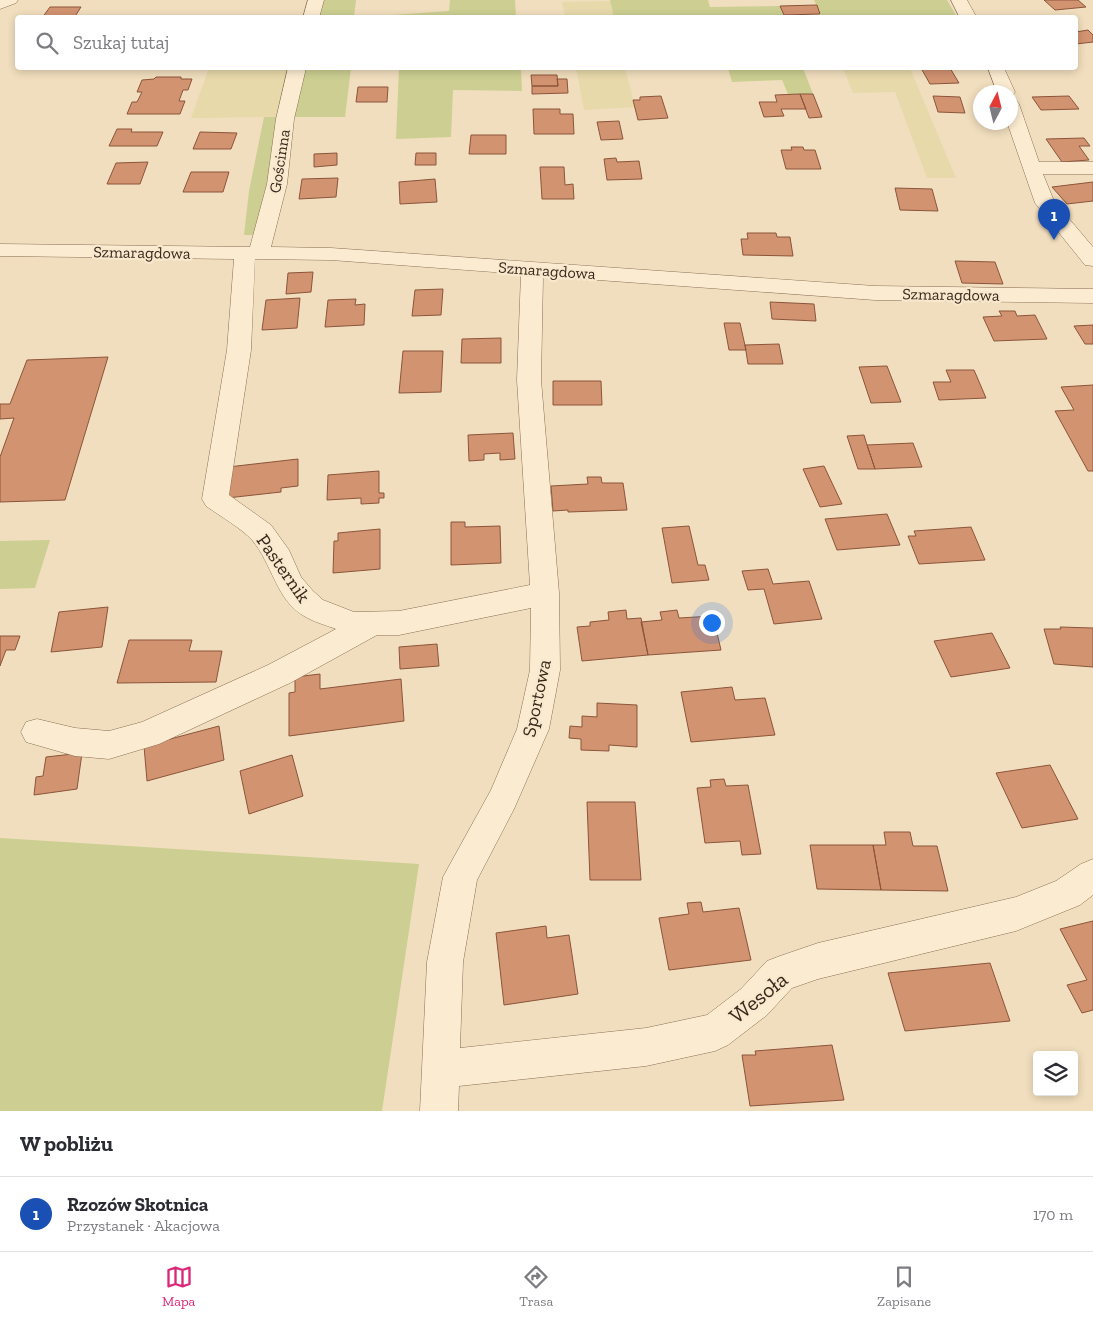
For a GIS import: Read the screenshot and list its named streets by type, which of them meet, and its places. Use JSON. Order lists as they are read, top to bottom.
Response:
{
  "streets": {
    "street": [
      "Gościnna",
      "Szmaragdowa",
      "Pasternik",
      "Sportowa",
      "Wesoła"
    ]
  },
  "crossings": [
    ["Gościnna", "Szmaragdowa"],
    ["Gościnna", "Pasternik"],
    ["Szmaragdowa", "Pasternik"],
    ["Szmaragdowa", "Sportowa"],
    ["Pasternik", "Sportowa"],
    ["Sportowa", "Wesoła"]
  ],
  "north": "top",
  "page": {
    "search": "Szukaj tutaj",
    "pins": "1",
    "heading": "W pobliżu",
    "list": [
      {
        "mark": "1",
        "name": "Rzozów Skotnica",
        "note": "Przystanek · Akacjowa",
        "value": "170 m"
      }
    ],
    "nav": ["Mapa", "Trasa", "Zapisane"]
  }
}
